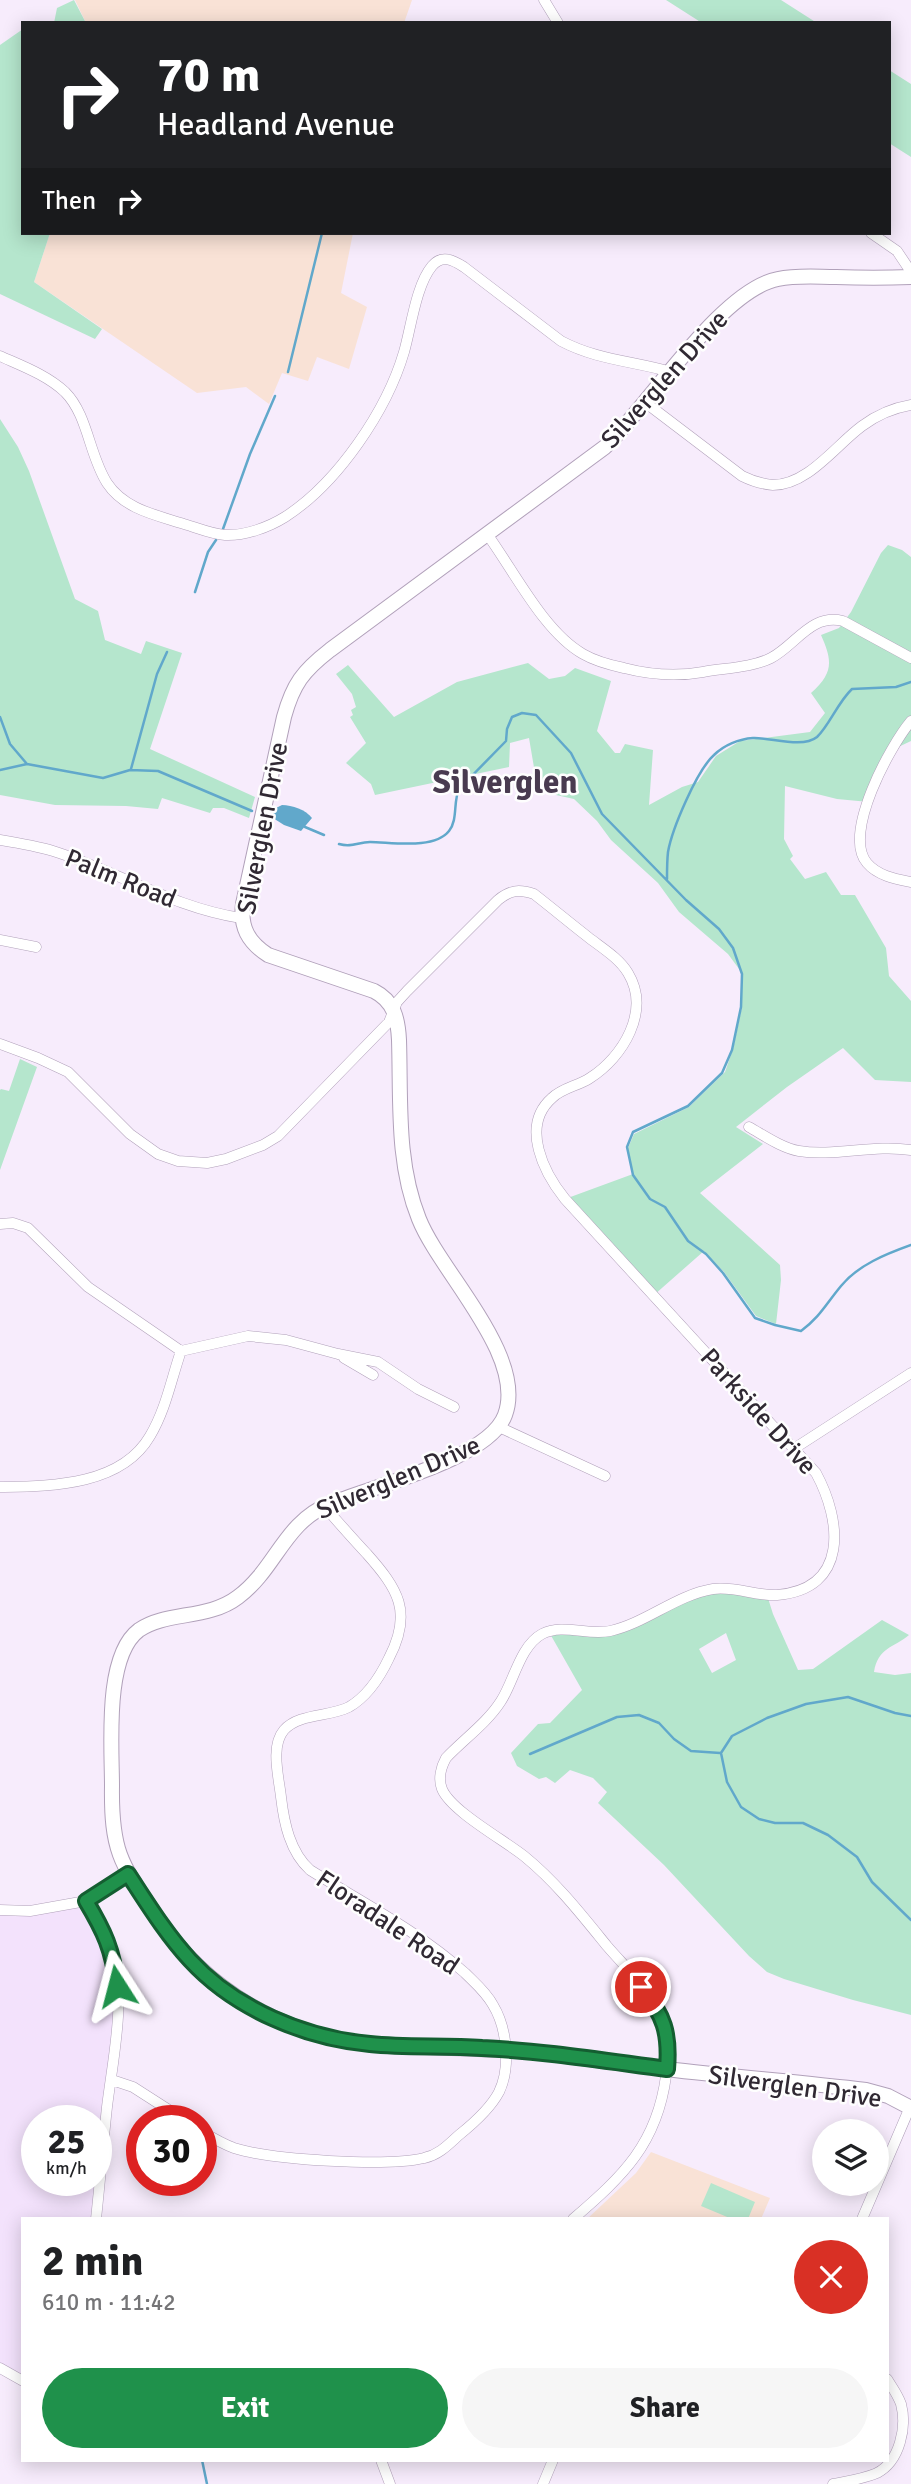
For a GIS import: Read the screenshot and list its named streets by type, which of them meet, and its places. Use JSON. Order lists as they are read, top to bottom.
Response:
{
  "streets": {
    "street": [
      "Silverglen Drive",
      "Palm Road",
      "Parkside Drive",
      "Floradale Road"
    ]
  },
  "crossings": [
    ["Silverglen Drive", "Palm Road"],
    ["Silverglen Drive", "Parkside Drive"],
    ["Silverglen Drive", "Floradale Road"]
  ],
  "districts": ["Silverglen"],
  "page": {
    "turn": ["70 m", "Headland Avenue"],
    "then": "Then",
    "speed": "25 km/h",
    "limit": "30",
    "heading": ["2 min", "610 m · 11:42"],
    "buttons": ["Exit", "Share"]
  }
}
